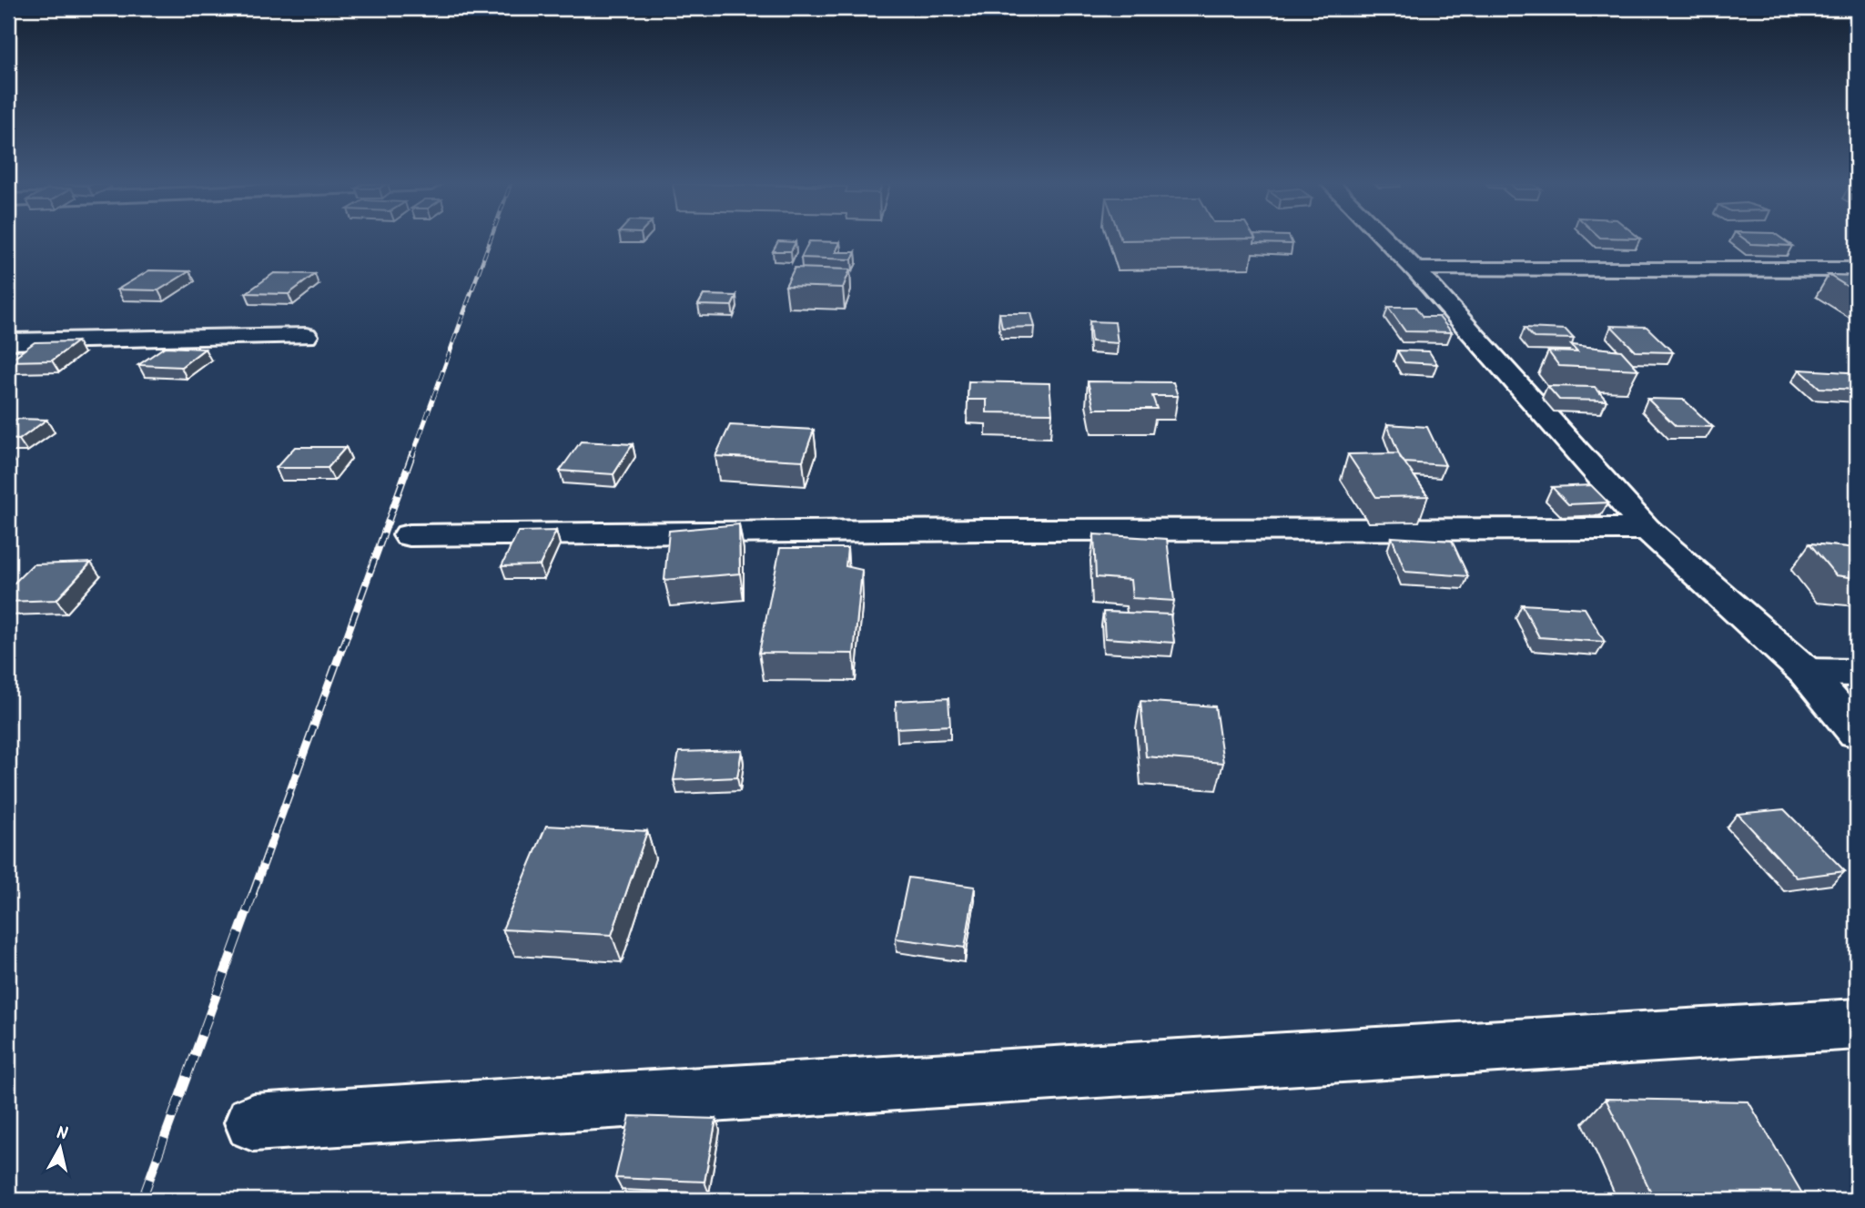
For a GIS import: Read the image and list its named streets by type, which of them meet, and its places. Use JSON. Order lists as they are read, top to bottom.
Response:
{
  "north": "top"
}
